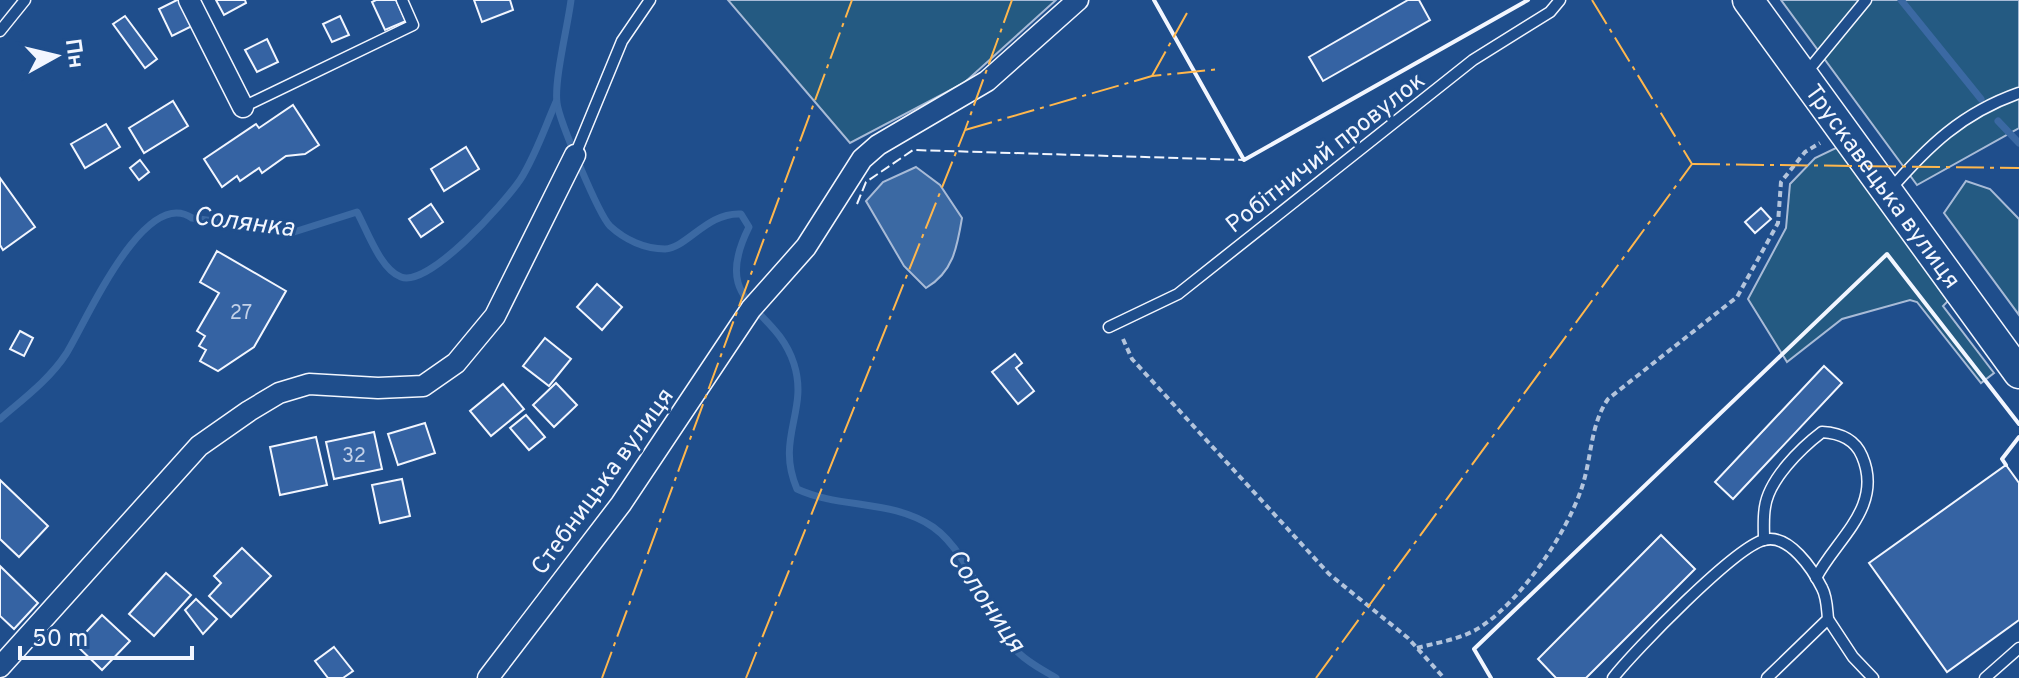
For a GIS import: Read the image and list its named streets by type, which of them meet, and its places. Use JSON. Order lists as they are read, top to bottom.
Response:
{
  "streets": {
    "street": ["Трускавецька вулиця", "Стебницька вулиця"],
    "lane": ["Робітничий провулок"]
  },
  "water": ["Солянка", "Солониця"],
  "house_numbers": ["27", "32"],
  "scale_bar": "50 m",
  "north": "right"
}
